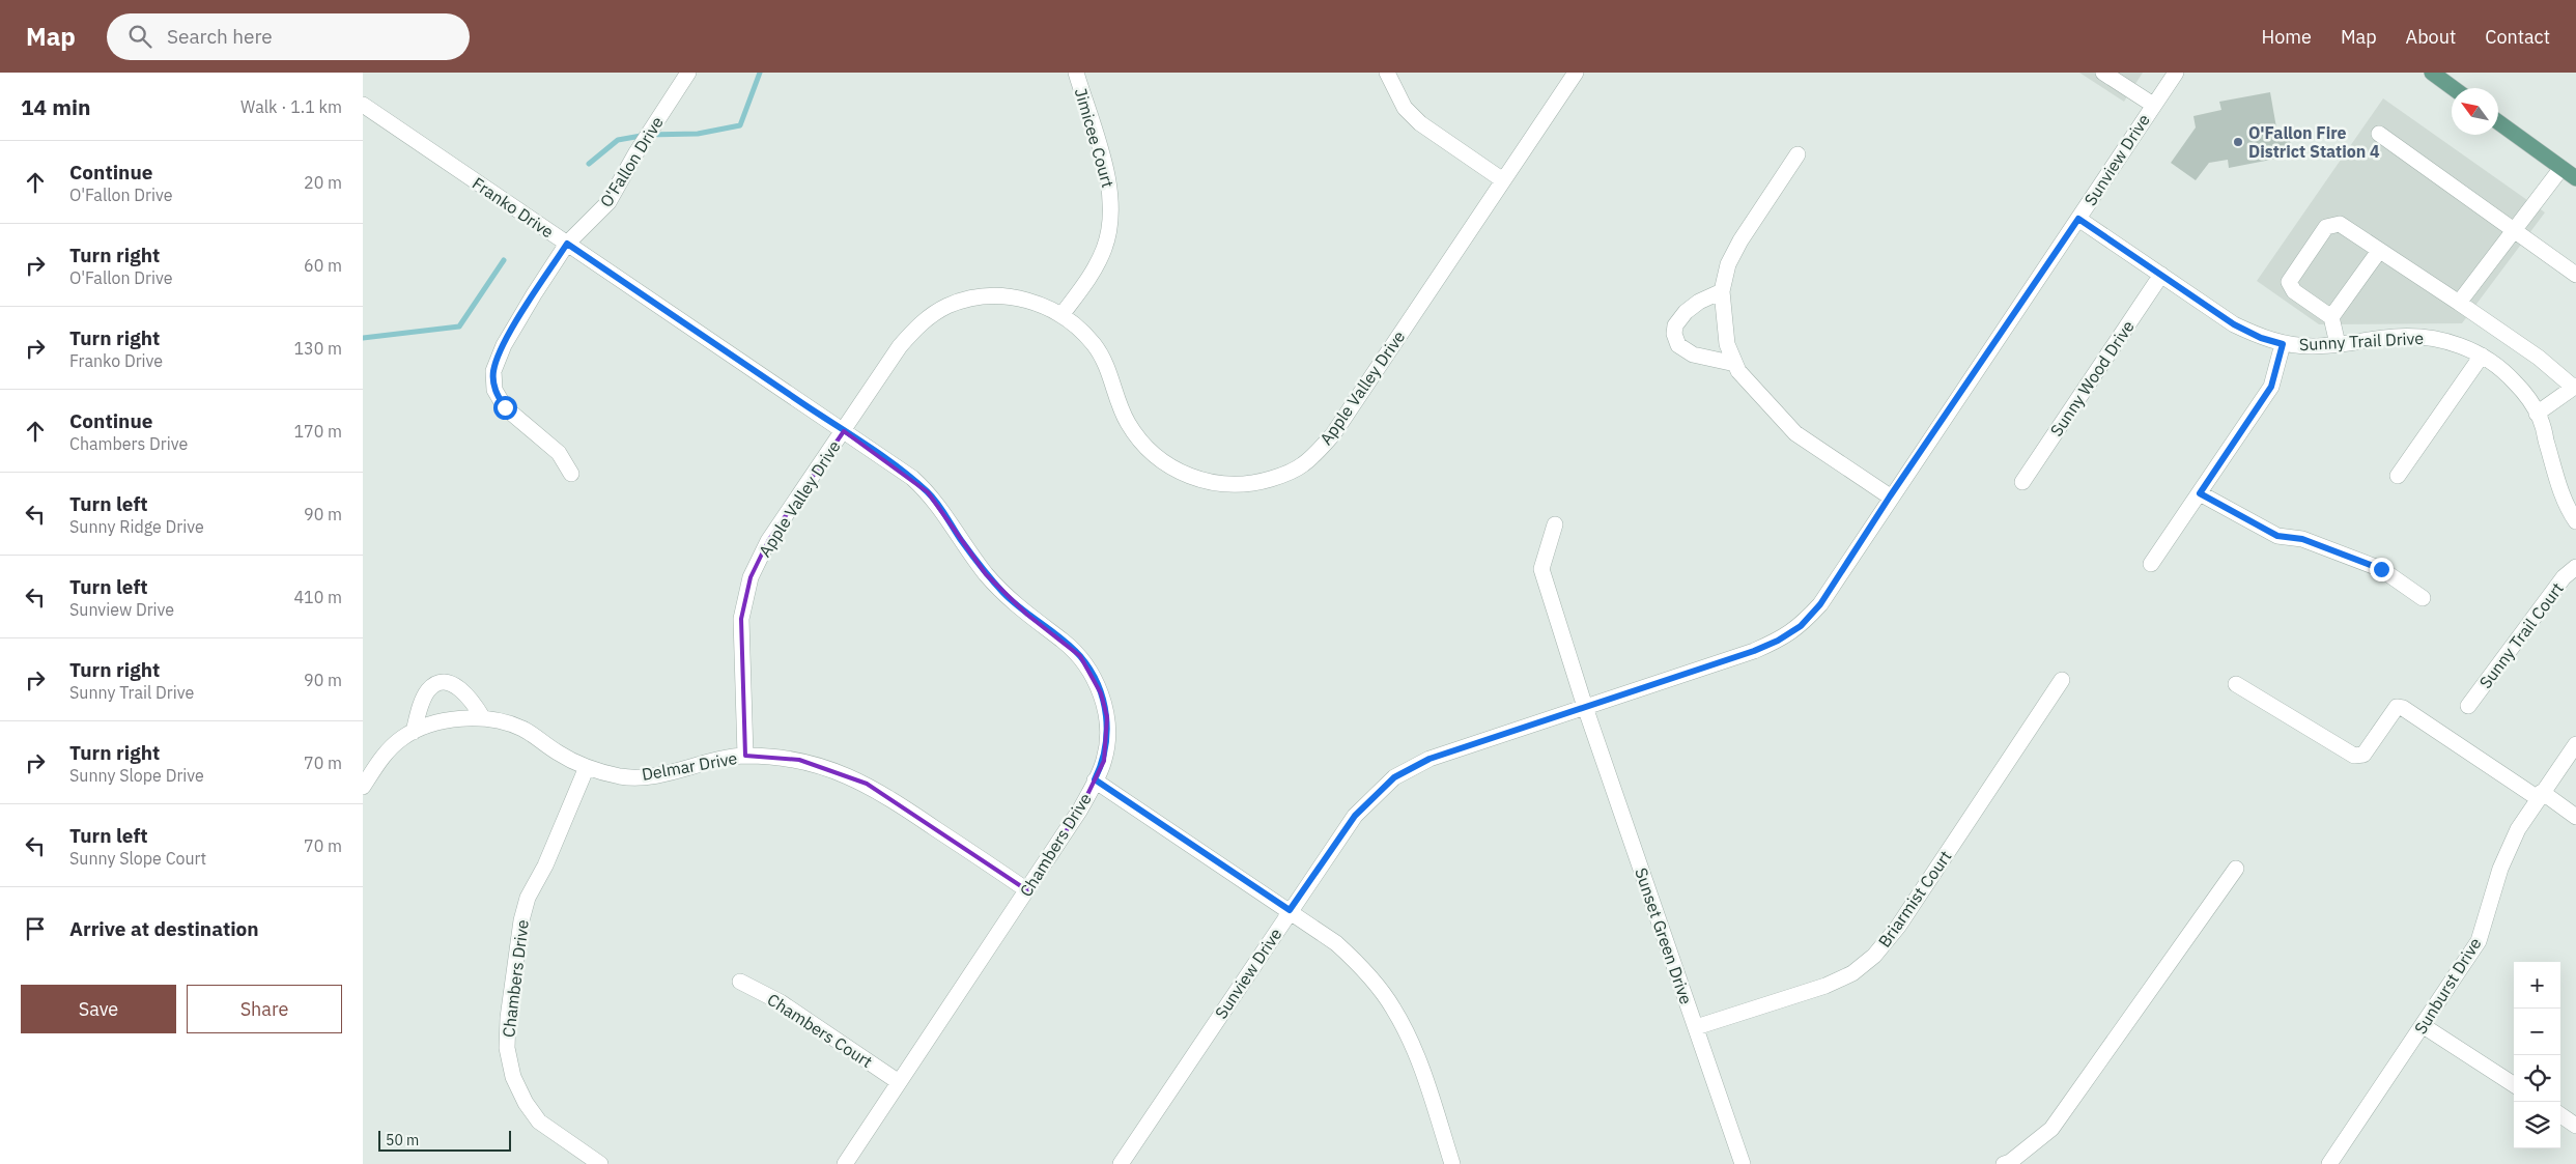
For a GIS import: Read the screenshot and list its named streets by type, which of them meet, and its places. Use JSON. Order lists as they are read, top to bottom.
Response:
{
  "streets": {
    "street": [
      "Jimicee Court",
      "Sunview Drive",
      "O'Fallon Drive",
      "Franko Drive",
      "Sunny Trail Drive",
      "Sunny Wood Drive",
      "Apple Valley Drive",
      "Sunny Trail Court",
      "Delmar Drive",
      "Chambers Drive",
      "Briarmist Court",
      "Sunset Green Drive",
      "Sunburst Drive",
      "Chambers Court"
    ]
  },
  "crossings": [
    ["Jimicee Court", "Apple Valley Drive"],
    ["Sunview Drive", "Sunny Trail Drive"],
    ["Sunview Drive", "Sunset Green Drive"],
    ["O'Fallon Drive", "Franko Drive"],
    ["Franko Drive", "Apple Valley Drive"],
    ["Franko Drive", "Chambers Drive"],
    ["Sunny Trail Drive", "Sunny Wood Drive"],
    ["Apple Valley Drive", "Delmar Drive"],
    ["Apple Valley Drive", "Chambers Drive"],
    ["Delmar Drive", "Chambers Drive"],
    ["Chambers Drive", "Chambers Court"],
    ["Briarmist Court", "Sunset Green Drive"]
  ],
  "places": ["O'Fallon Fire District Station 4"],
  "scale_bar": "50 m",
  "north": "top left",
  "page": {
    "header": "Map",
    "search": "Search here",
    "nav": [
      "Home",
      "Map",
      "About",
      "Contact"
    ],
    "heading": ["14 min", "Walk · 1.1 km"],
    "list": [
      ["Continue", "O'Fallon Drive", "20 m"],
      ["Turn right", "O'Fallon Drive", "60 m"],
      ["Turn right", "Franko Drive", "130 m"],
      ["Continue", "Chambers Drive", "170 m"],
      ["Turn left", "Sunny Ridge Drive", "90 m"],
      ["Turn left", "Sunview Drive", "410 m"],
      ["Turn right", "Sunny Trail Drive", "90 m"],
      ["Turn right", "Sunny Slope Drive", "70 m"],
      ["Turn left", "Sunny Slope Court", "70 m"],
      "Arrive at destination"
    ],
    "map_buttons": ["+", "−"],
    "buttons": ["Save", "Share"],
    "scale": "50 m"
  }
}
